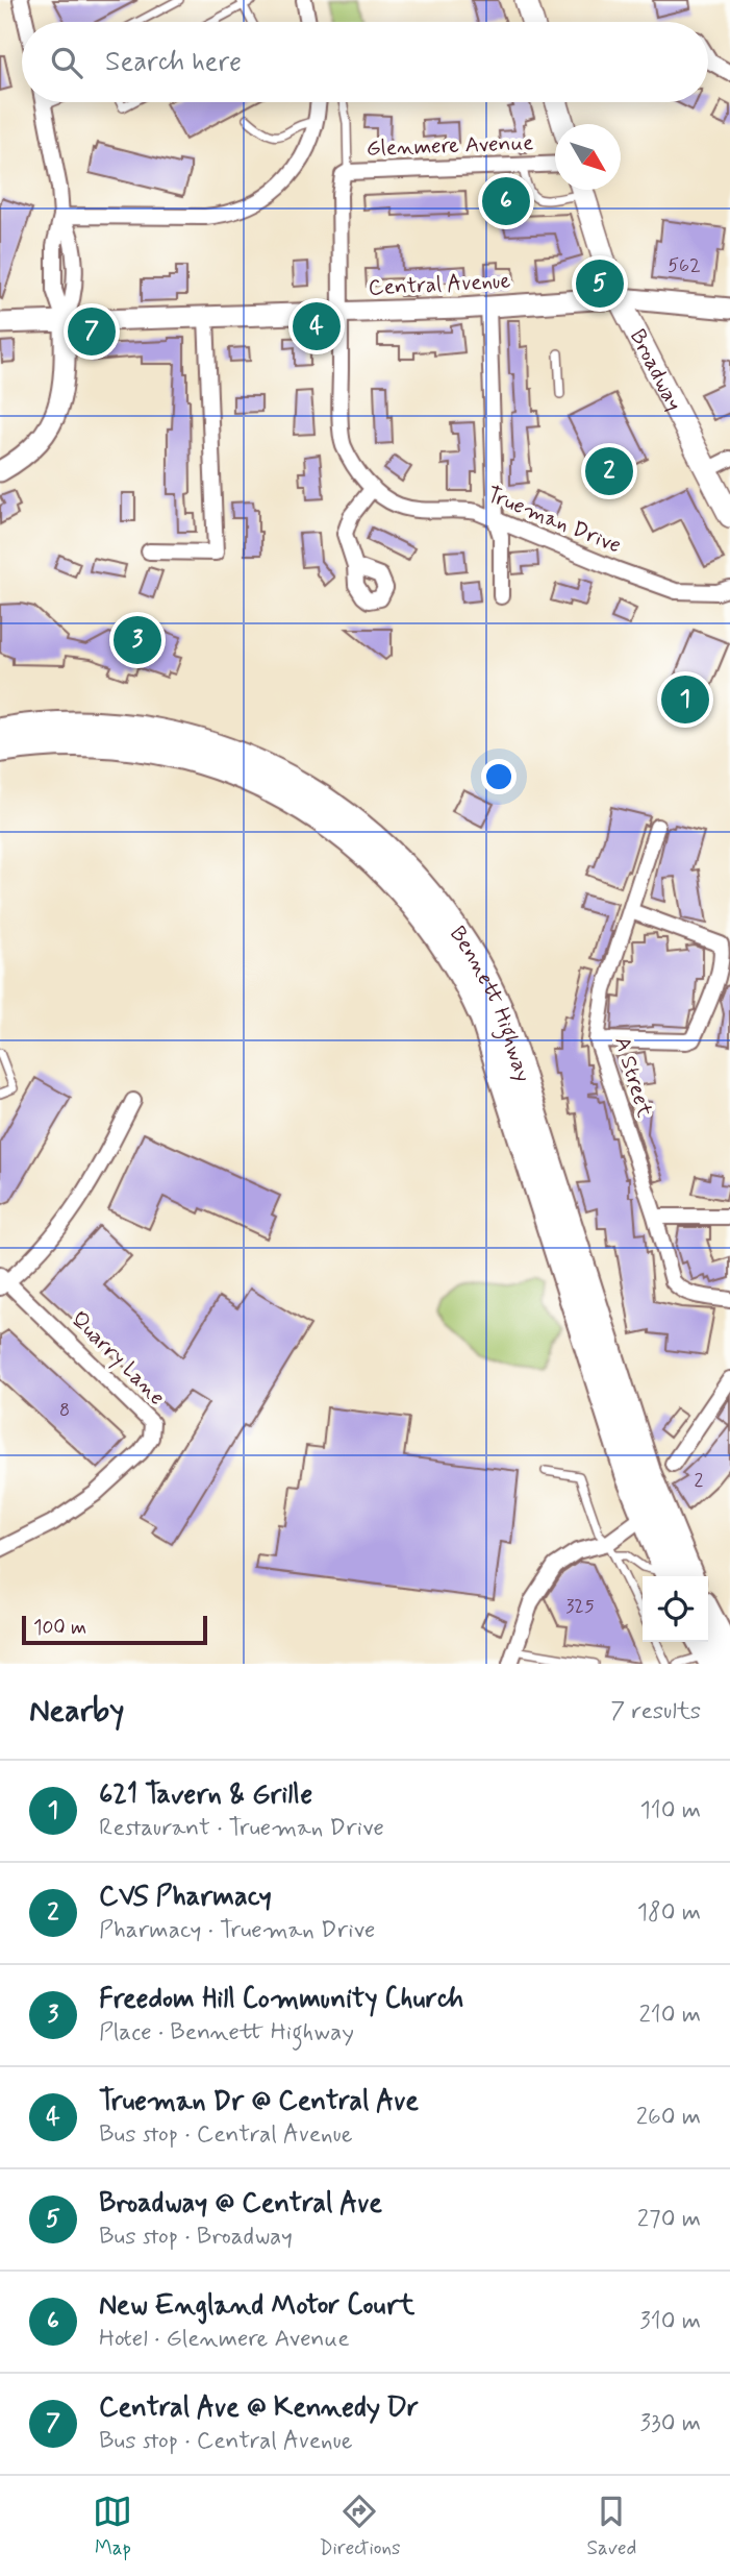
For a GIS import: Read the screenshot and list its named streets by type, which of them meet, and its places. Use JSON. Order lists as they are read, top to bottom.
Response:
{
  "streets": {
    "highway": ["Bennett Highway"],
    "main road": ["Broadway"],
    "street": [
      "Glenmere Avenue",
      "Central Avenue",
      "Trueman Drive",
      "A Street",
      "Quarry Lane"
    ]
  },
  "crossings": [
    ["Glenmere Avenue", "Central Avenue"],
    ["Glenmere Avenue", "Trueman Drive"],
    ["Central Avenue", "Broadway"],
    ["Central Avenue", "Trueman Drive"]
  ],
  "house_numbers": [
    "562",
    "8",
    "2",
    "325"
  ],
  "scale_bar": "100 m",
  "north": "bottom right",
  "page": {
    "search": "Search here",
    "pins": [
      "6",
      "5",
      "4",
      "7",
      "2",
      "3",
      "1"
    ],
    "scale": "100 m",
    "heading": ["Nearby", "7 results"],
    "list": [
      {
        "mark": "1",
        "name": "621 Tavern & Grille",
        "note": "Restaurant · Trueman Drive",
        "value": "110 m"
      },
      {
        "mark": "2",
        "name": "CVS Pharmacy",
        "note": "Pharmacy · Trueman Drive",
        "value": "180 m"
      },
      {
        "mark": "3",
        "name": "Freedom Hill Community Church",
        "note": "Place · Bennett Highway",
        "value": "210 m"
      },
      {
        "mark": "4",
        "name": "Trueman Dr @ Central Ave",
        "note": "Bus stop · Central Avenue",
        "value": "260 m"
      },
      {
        "mark": "5",
        "name": "Broadway @ Central Ave",
        "note": "Bus stop · Broadway",
        "value": "270 m"
      },
      {
        "mark": "6",
        "name": "New England Motor Court",
        "note": "Hotel · Glenmere Avenue",
        "value": "310 m"
      },
      {
        "mark": "7",
        "name": "Central Ave @ Kennedy Dr",
        "note": "Bus stop · Central Avenue",
        "value": "330 m"
      }
    ],
    "nav": ["Map", "Directions", "Saved"]
  }
}
